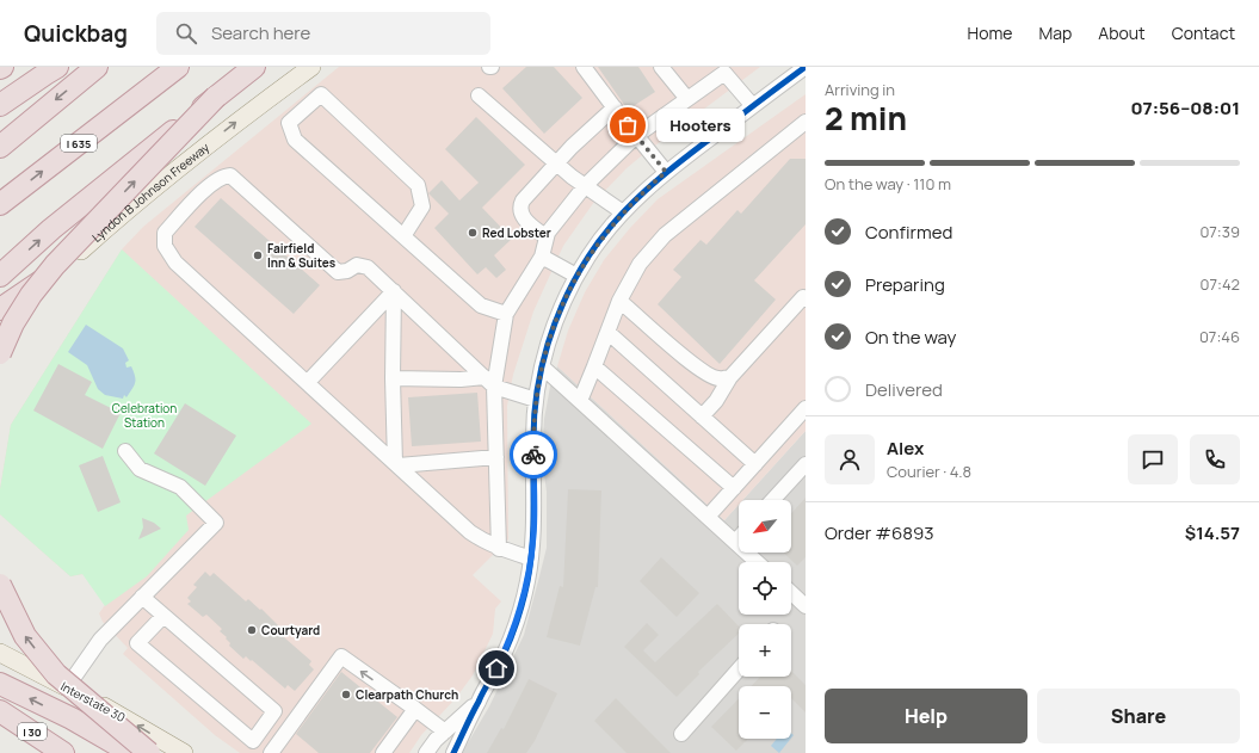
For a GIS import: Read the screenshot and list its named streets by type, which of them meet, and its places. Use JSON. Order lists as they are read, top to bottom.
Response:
{
  "streets": {
    "highway": ["I 635", "I 30"],
    "main road": ["Lyndon B Johnson Freeway", "Interstate 30"]
  },
  "one_way": ["Lyndon B Johnson Freeway", "Interstate 30"],
  "parks": ["Celebration Station"],
  "places": [
    "Hooters",
    "Red Lobster",
    "Fairfield Inn & Suites",
    "Courtyard",
    "Clearpath Church"
  ],
  "north": "bottom left",
  "page": {
    "header": "Quickbag",
    "search": "Search here",
    "nav": [
      "Home",
      "Map",
      "About",
      "Contact"
    ],
    "heading": ["2 min", "Arriving in", "07:56–08:01"],
    "panel": [
      "Alex",
      "Courier · 4.8",
      "Order #6893",
      "$14.57"
    ],
    "bubble": "Hooters",
    "bar": "On the way · 110 m",
    "list": [
      ["Confirmed", "07:39"],
      ["Preparing", "07:42"],
      ["On the way", "07:46"],
      "Delivered"
    ],
    "map_buttons": ["+", "−"],
    "buttons": ["Help", "Share"]
  }
}
